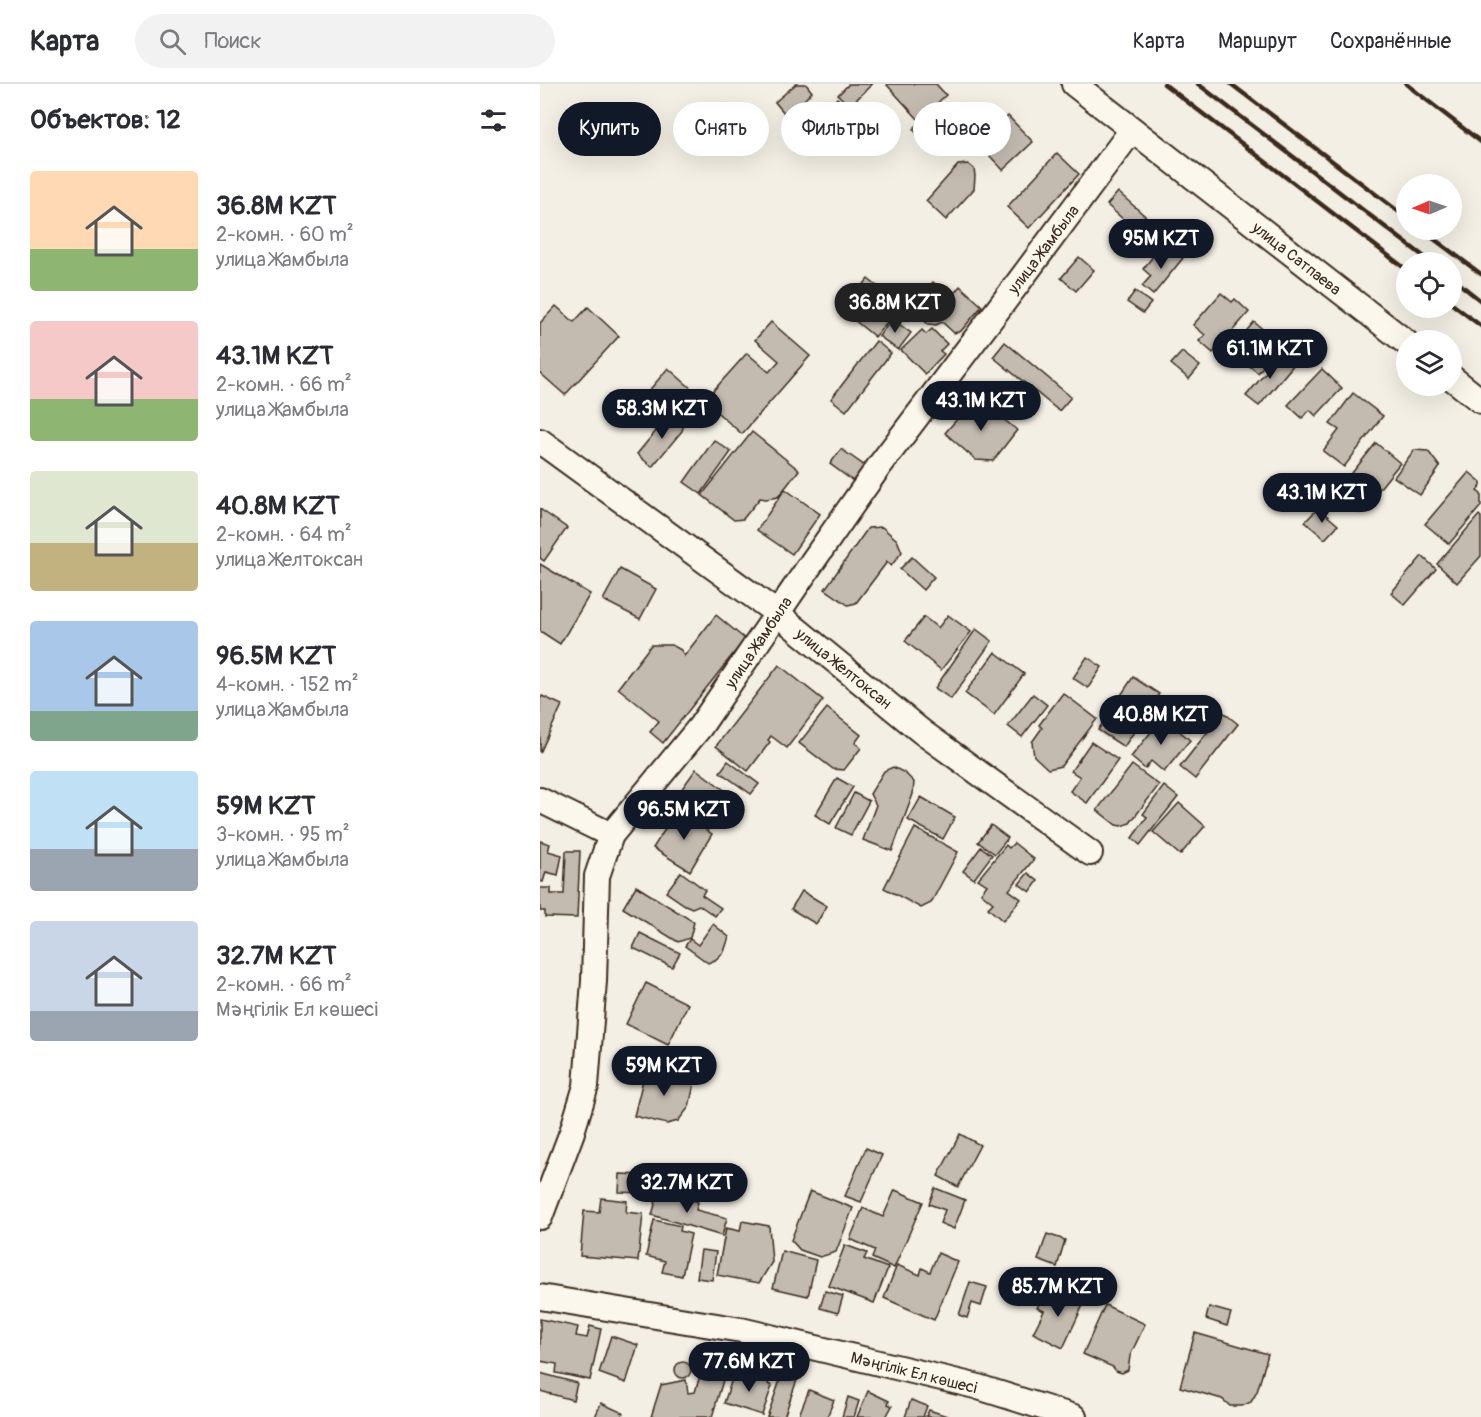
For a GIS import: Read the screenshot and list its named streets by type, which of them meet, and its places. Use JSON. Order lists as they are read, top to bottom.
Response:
{
  "streets": {
    "street": [
      "улица Жамбыла",
      "улица Сатпаева",
      "улица Желтоксан",
      "Мәңгілік Ел көшесі"
    ]
  },
  "crossings": [
    ["улица Жамбыла", "улица Сатпаева"],
    ["улица Жамбыла", "улица Желтоксан"]
  ],
  "north": "left",
  "page": {
    "header": "Карта",
    "search": "Поиск",
    "nav": ["Карта", "Маршрут", "Сохранённые"],
    "heading": "Объектов: 12",
    "chip": [
      "Купить",
      "Снять",
      "Фильтры",
      "Новое"
    ],
    "list": [
      {
        "name": "36.8M KZT",
        "note": "2-комн. · 60 m² · улица Жамбыла"
      },
      {
        "name": "43.1M KZT",
        "note": "2-комн. · 66 m² · улица Жамбыла"
      },
      {
        "name": "40.8M KZT",
        "note": "2-комн. · 64 m² · улица Желтоксан"
      },
      {
        "name": "96.5M KZT",
        "note": "4-комн. · 152 m² · улица Жамбыла"
      },
      {
        "name": "59M KZT",
        "note": "3-комн. · 95 m² · улица Жамбыла"
      },
      {
        "name": "32.7M KZT",
        "note": "2-комн. · 66 m² · Мәңгілік Ел көшесі"
      }
    ],
    "price": [
      "95M KZT",
      "36.8M KZT",
      "61.1M KZT",
      "43.1M KZT",
      "58.3M KZT",
      "43.1M KZT",
      "40.8M KZT",
      "96.5M KZT",
      "59M KZT",
      "32.7M KZT",
      "85.7M KZT",
      "77.6M KZT"
    ]
  }
}
